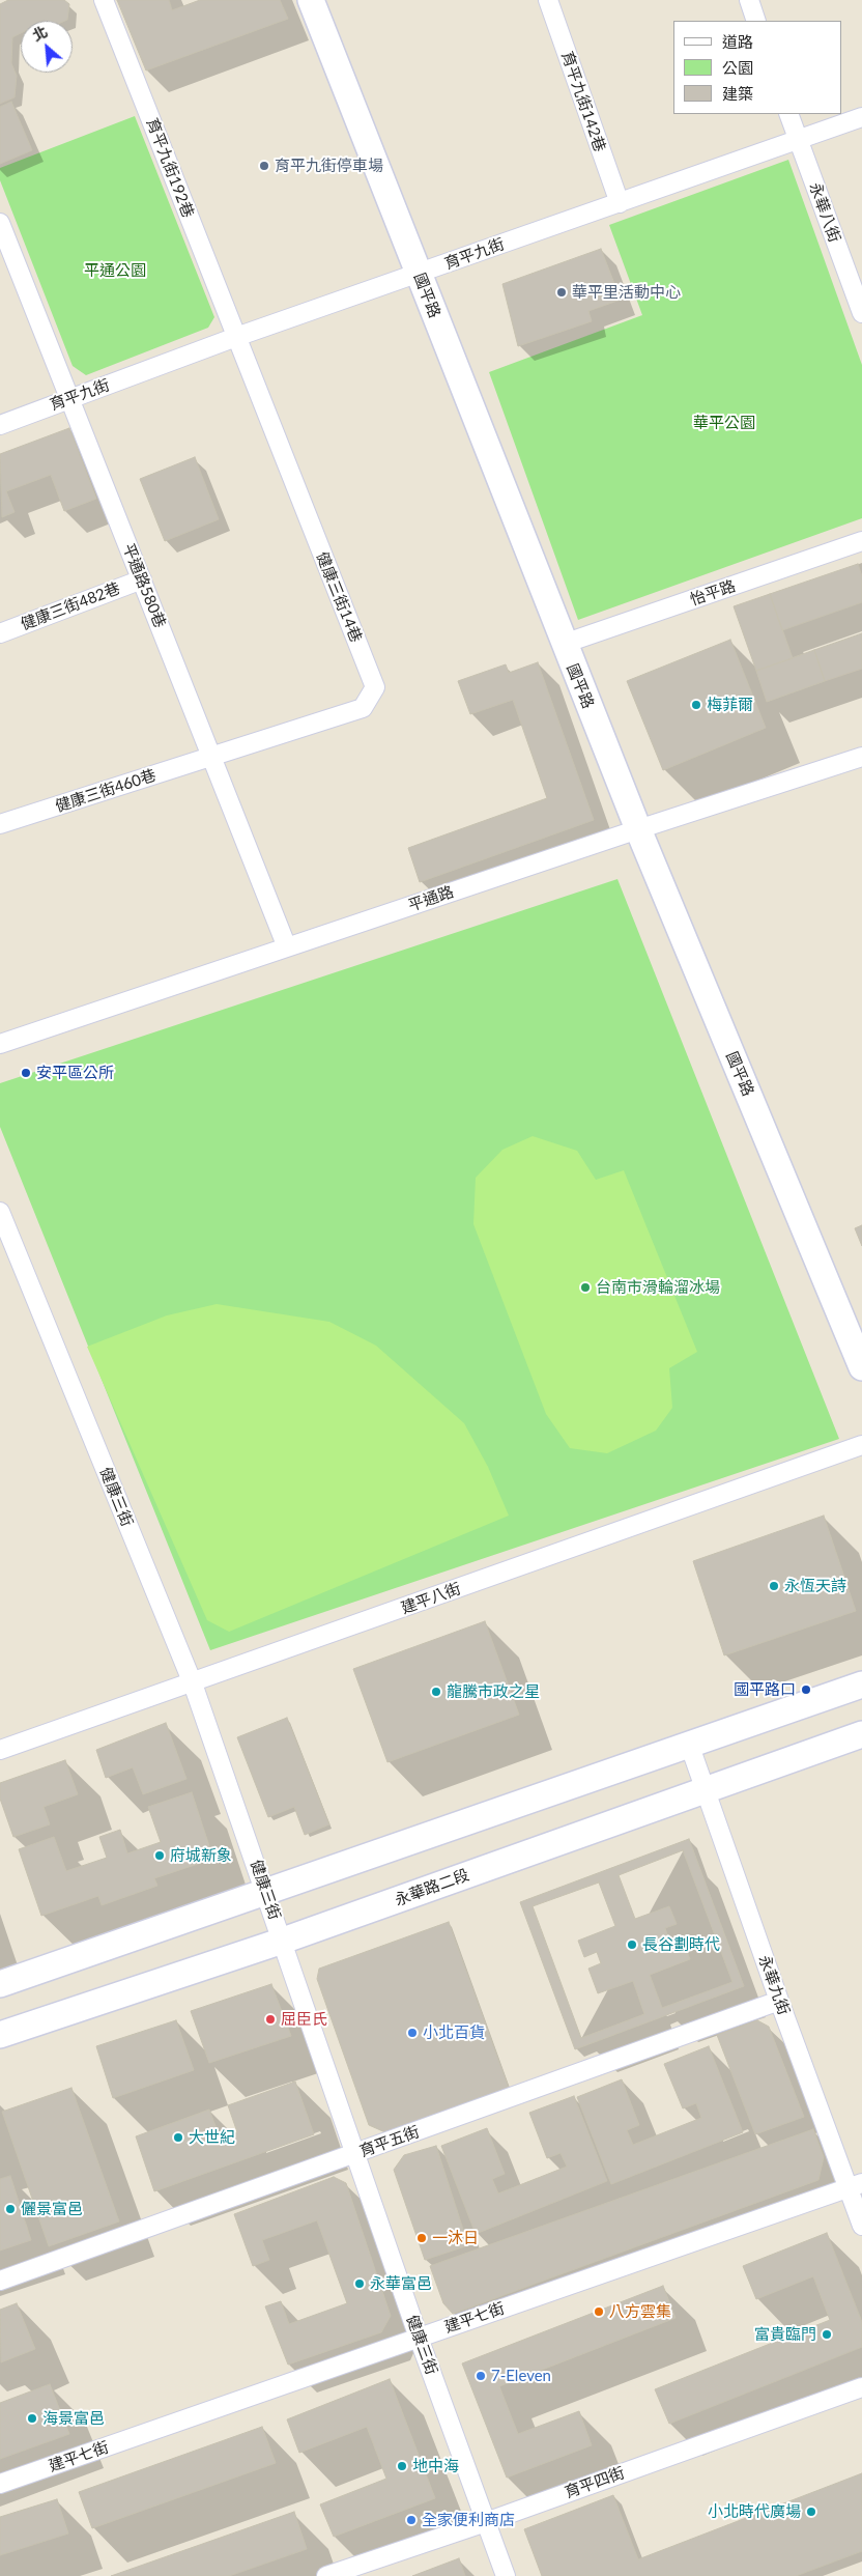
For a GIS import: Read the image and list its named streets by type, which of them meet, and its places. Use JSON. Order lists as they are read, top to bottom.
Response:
{
  "streets": {
    "street": [
      "育平九街142巷",
      "育平九街192巷",
      "永華八街",
      "育平九街",
      "國平路",
      "平通路580巷",
      "怡平路",
      "健康三街14巷",
      "健康三街482巷",
      "健康三街460巷",
      "平通路",
      "健康三街",
      "建平八街",
      "永華路二段",
      "永華九街",
      "育平五街",
      "建平七街",
      "育平四街"
    ]
  },
  "crossings": [
    ["育平九街142巷", "育平九街"],
    ["育平九街192巷", "育平九街"],
    ["育平九街192巷", "健康三街14巷"],
    ["永華八街", "育平九街"],
    ["育平九街", "國平路"],
    ["育平九街", "平通路580巷"],
    ["育平九街", "健康三街14巷"],
    ["國平路", "怡平路"],
    ["國平路", "平通路"],
    ["平通路580巷", "健康三街14巷"],
    ["平通路580巷", "健康三街482巷"],
    ["平通路580巷", "健康三街460巷"],
    ["平通路580巷", "平通路"],
    ["健康三街14巷", "健康三街460巷"],
    ["健康三街", "建平八街"],
    ["健康三街", "永華路二段"],
    ["健康三街", "育平五街"],
    ["健康三街", "建平七街"],
    ["健康三街", "育平四街"],
    ["永華路二段", "永華九街"],
    ["永華九街", "育平五街"],
    ["永華九街", "建平七街"]
  ],
  "parks": ["平通公園", "華平公園"],
  "places": [
    "育平九街停車場",
    "華平里活動中心",
    "梅菲爾",
    "安平區公所",
    "台南市滑輪溜冰場",
    "永恆天詩",
    "國平路口",
    "龍騰市政之星",
    "府城新象",
    "長谷劃時代",
    "屈臣氏",
    "小北百貨",
    "大世紀",
    "儷景富邑",
    "一沐日",
    "永華富邑",
    "八方雲集",
    "富貴臨門",
    "7-Eleven",
    "海景富邑",
    "地中海",
    "小北時代廣場",
    "全家便利商店"
  ],
  "legend": ["道路", "公園", "建築"],
  "north": "top left"
}
